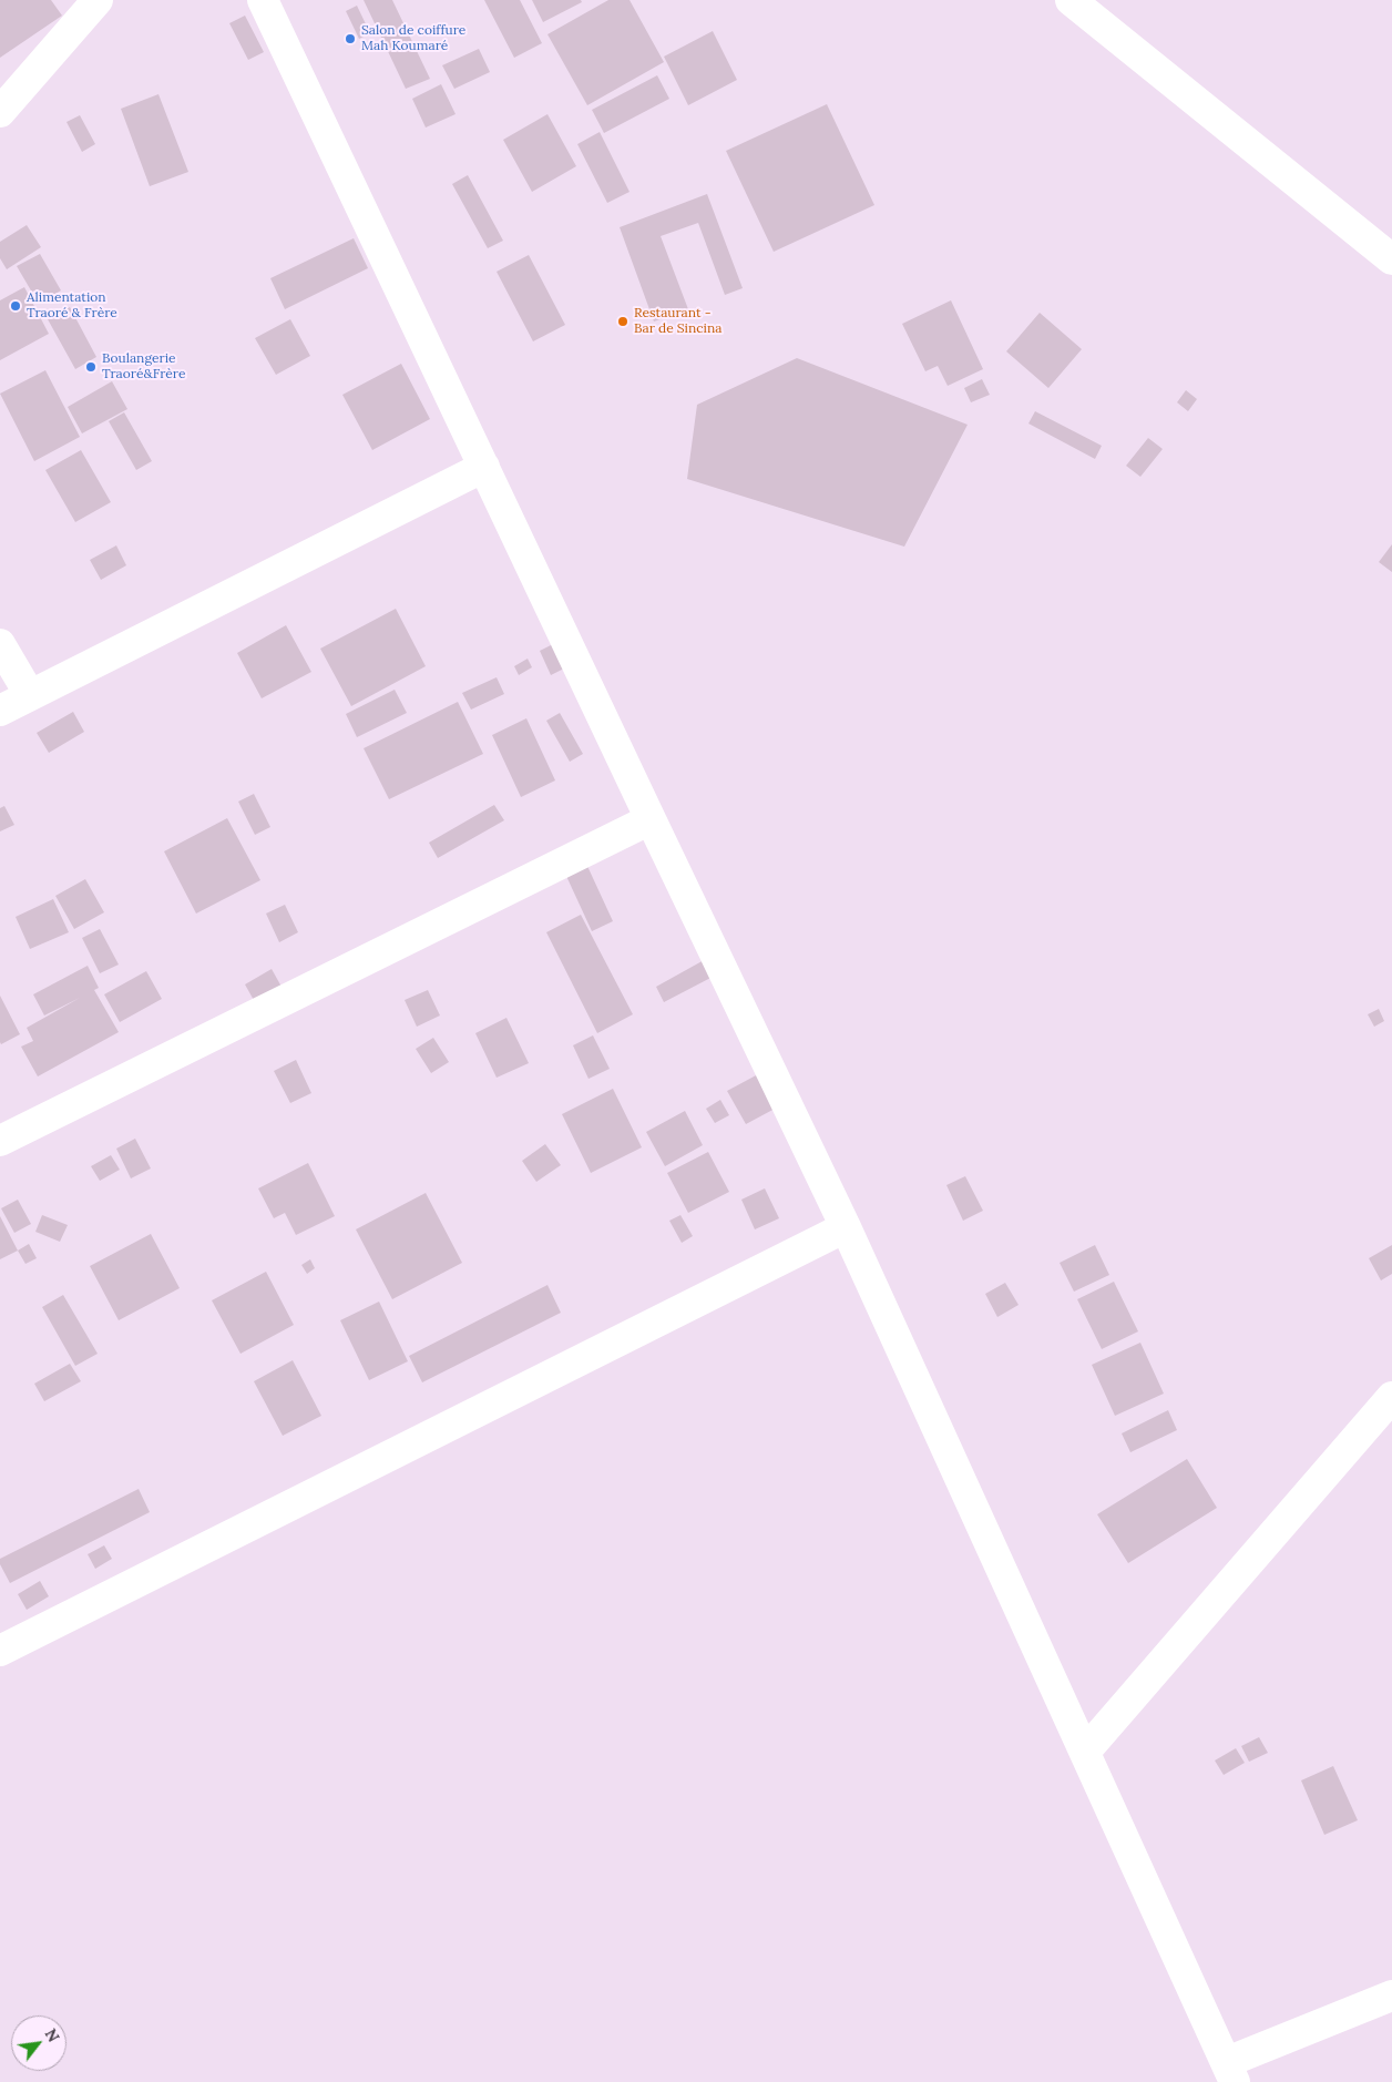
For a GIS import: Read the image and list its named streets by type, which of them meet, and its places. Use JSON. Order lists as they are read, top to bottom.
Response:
{
  "places": [
    "Salon de coiffure Mah Koumaré",
    "Alimentation Traoré & Frère",
    "Restaurant - Bar de Sincina",
    "Boulangerie Traoré&Frère"
  ],
  "north": "top right"
}
